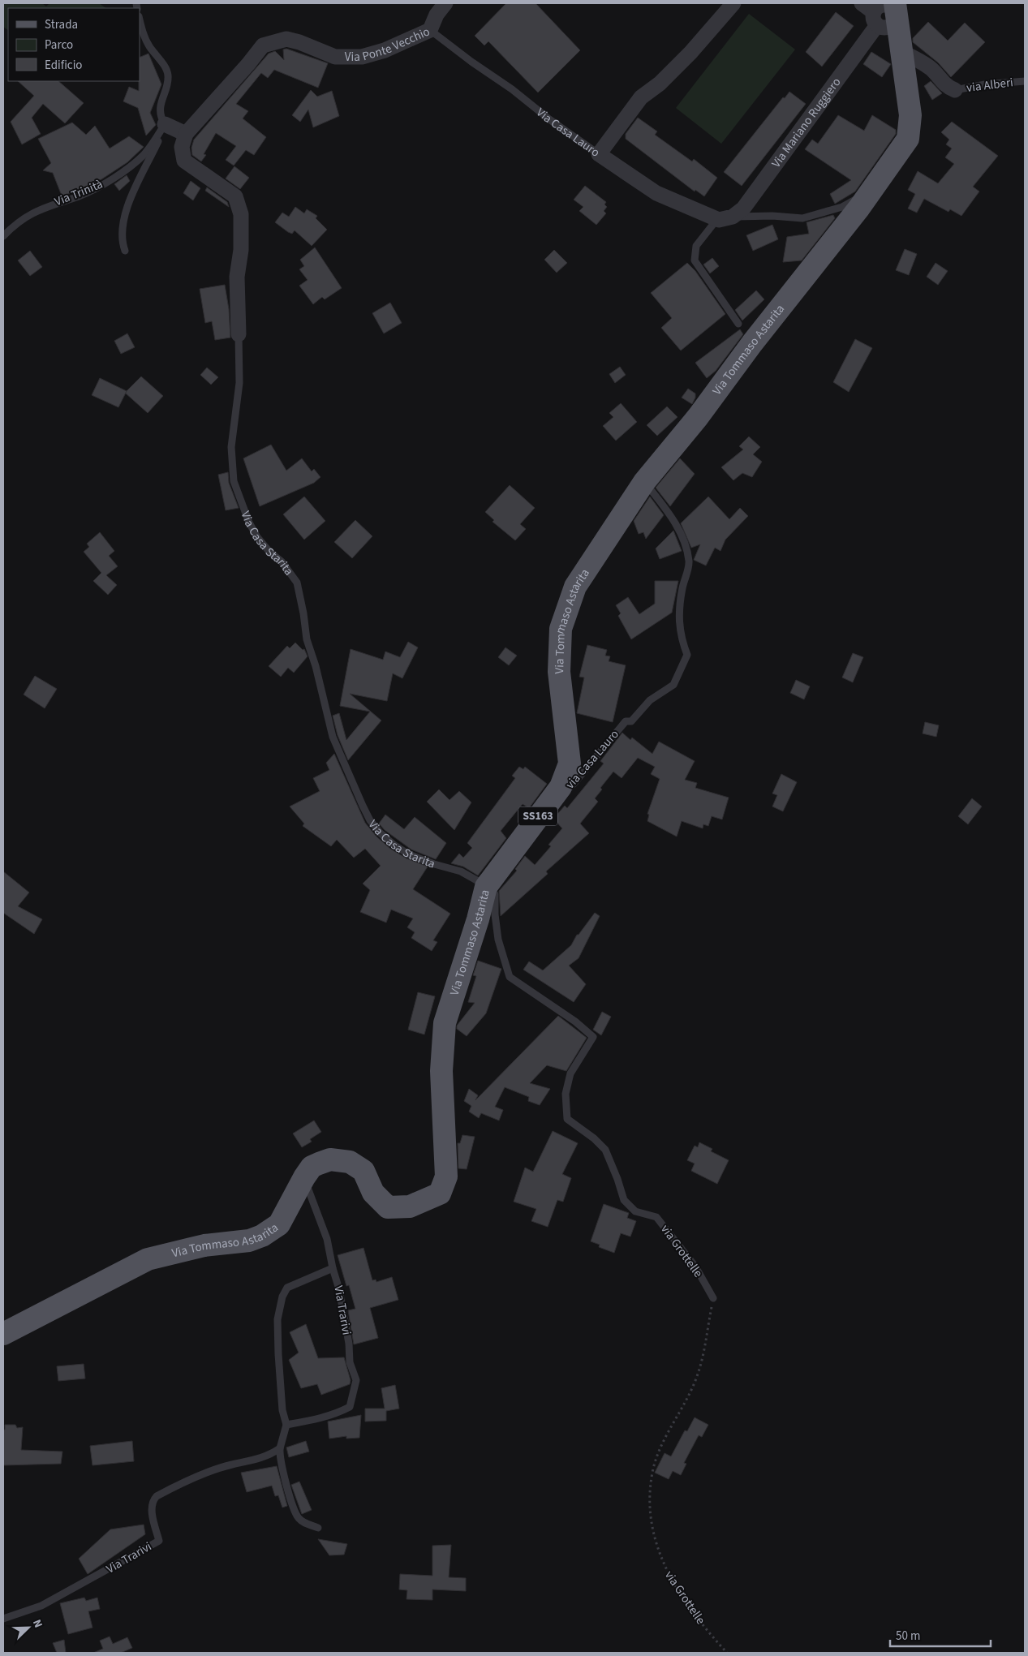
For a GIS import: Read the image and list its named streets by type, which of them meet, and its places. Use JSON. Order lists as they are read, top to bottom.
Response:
{
  "streets": {
    "main road": ["Via Tommaso Astarita", "SS163"],
    "street": [
      "Via Ponte Vecchio",
      "Via Mariano Ruggiero",
      "Via Casa Lauro",
      "Via Casa Starita"
    ],
    "lane": [
      "via Alberi",
      "Via Trinità",
      "via Casa Lauro",
      "via Grottelle",
      "Via Trarivi"
    ]
  },
  "crossings": [
    ["Via Ponte Vecchio", "Via Casa Lauro"],
    ["Via Ponte Vecchio", "Via Casa Starita"],
    ["Via Mariano Ruggiero", "Via Tommaso Astarita"],
    ["Via Tommaso Astarita", "via Casa Lauro"],
    ["Via Tommaso Astarita", "via Grottelle"],
    ["Via Tommaso Astarita", "Via Trarivi"]
  ],
  "legend": ["Strada", "Parco", "Edificio"],
  "scale_bar": "50 m",
  "north": "top right"
}
